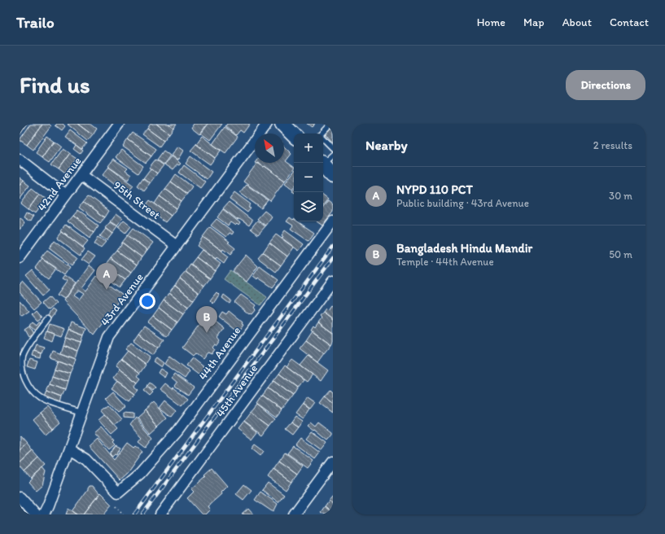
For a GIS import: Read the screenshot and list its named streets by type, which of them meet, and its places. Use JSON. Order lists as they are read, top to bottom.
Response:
{
  "streets": {
    "street": [
      "42nd Avenue",
      "95th Street",
      "43rd Avenue",
      "44th Avenue",
      "45th Avenue"
    ]
  },
  "crossings": [
    ["42nd Avenue", "95th Street"],
    ["95th Street", "43rd Avenue"],
    ["43rd Avenue", "44th Avenue"]
  ],
  "north": "top left",
  "page": {
    "header": "Trailo",
    "nav": [
      "Home",
      "Map",
      "About",
      "Contact"
    ],
    "buttons": "Directions",
    "title": "Find us",
    "heading": ["Nearby", "2 results"],
    "map_buttons": ["+", "−"],
    "list": [
      {
        "mark": "A",
        "name": "NYPD 110 PCT",
        "note": "Public building · 43rd Avenue",
        "value": "30 m"
      },
      {
        "mark": "B",
        "name": "Bangladesh Hindu Mandir",
        "note": "Temple · 44th Avenue",
        "value": "50 m"
      }
    ],
    "pins": ["A", "B"]
  }
}
